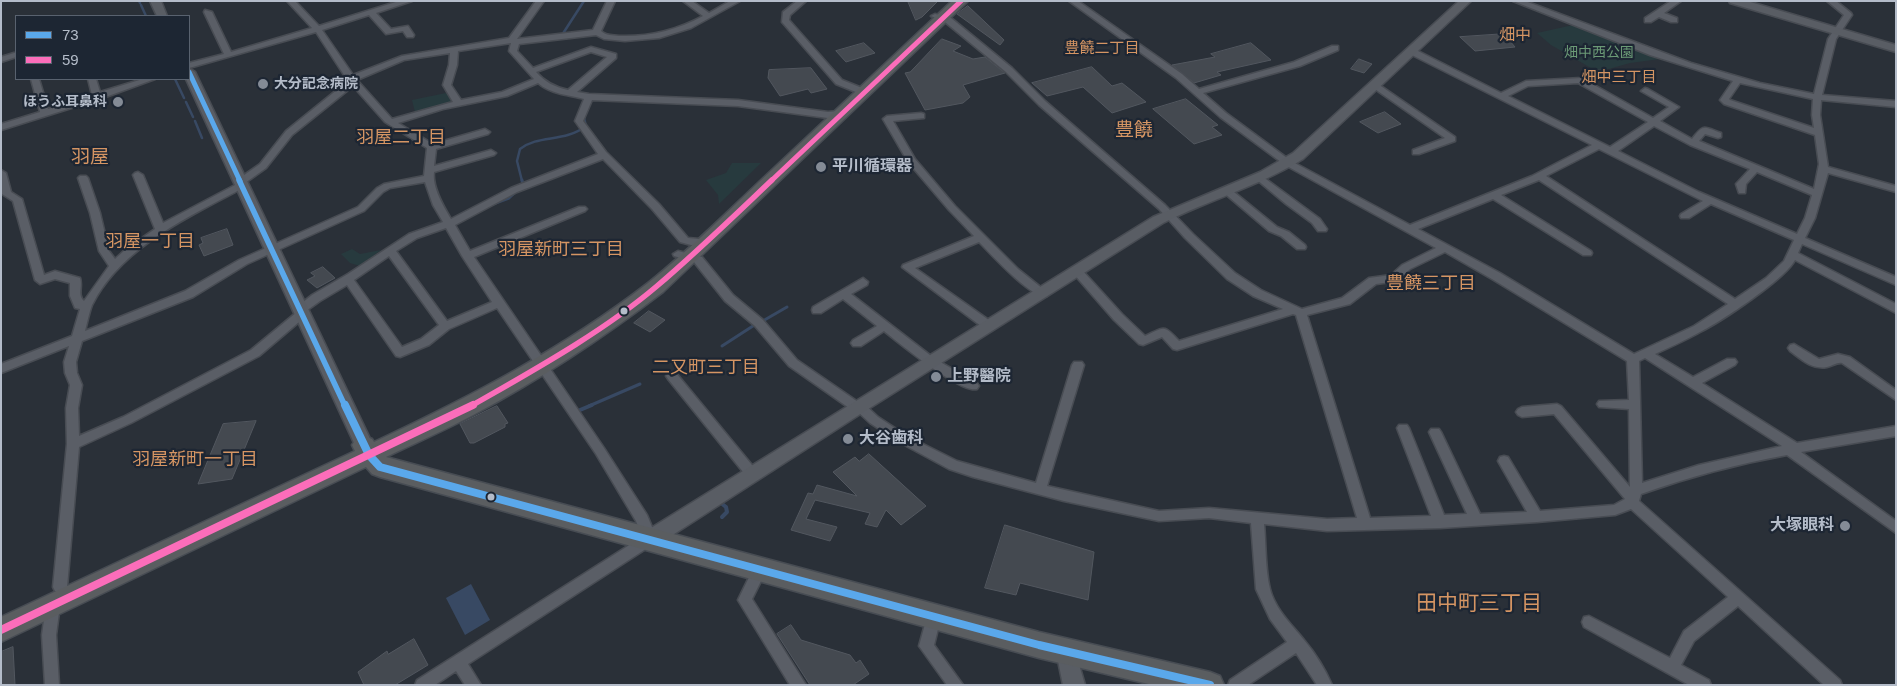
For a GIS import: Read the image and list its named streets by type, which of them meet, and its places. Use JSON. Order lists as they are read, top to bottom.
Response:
{
  "districts": [
    "畑中",
    "豊饒二丁目",
    "畑中三丁目",
    "豊饒",
    "羽屋二丁目",
    "羽屋",
    "羽屋一丁目",
    "羽屋新町三丁目",
    "豊饒三丁目",
    "二又町三丁目",
    "羽屋新町一丁目",
    "田中町三丁目"
  ],
  "parks": ["畑中西公園"],
  "places": [
    "大分記念病院",
    "ほうふ耳鼻科",
    "平川循環器",
    "上野醫院",
    "大谷歯科",
    "大塚眼科"
  ],
  "lines": ["transit line 59", "transit line 73"],
  "legend": ["73", "59"]
}
